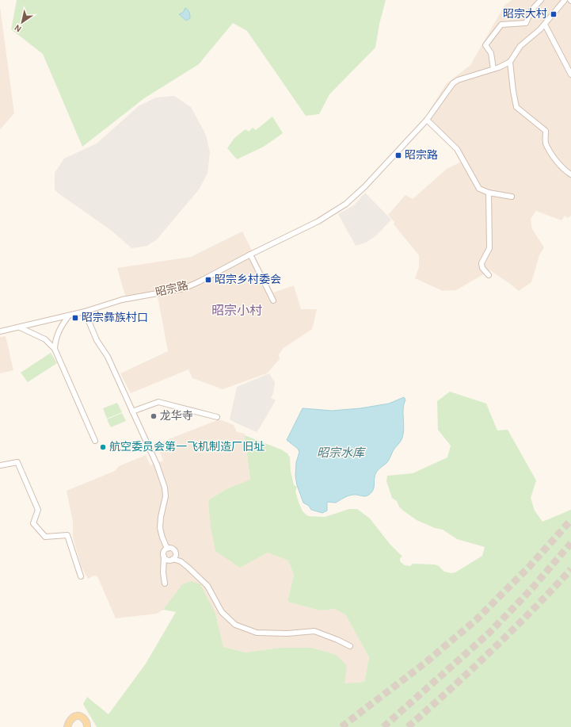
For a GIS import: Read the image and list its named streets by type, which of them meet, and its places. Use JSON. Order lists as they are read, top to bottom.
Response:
{
  "streets": {
    "street": ["昭宗路"]
  },
  "districts": ["昭宗小村"],
  "water": ["昭宗水库"],
  "places": {
    "transit": [
      "昭宗大村",
      "昭宗路",
      "昭宗乡村委会",
      "昭宗彝族村口"
    ],
    "other": ["龙华寺", "航空委员会第一飞机制造厂旧址"]
  },
  "north": "bottom left"
}
